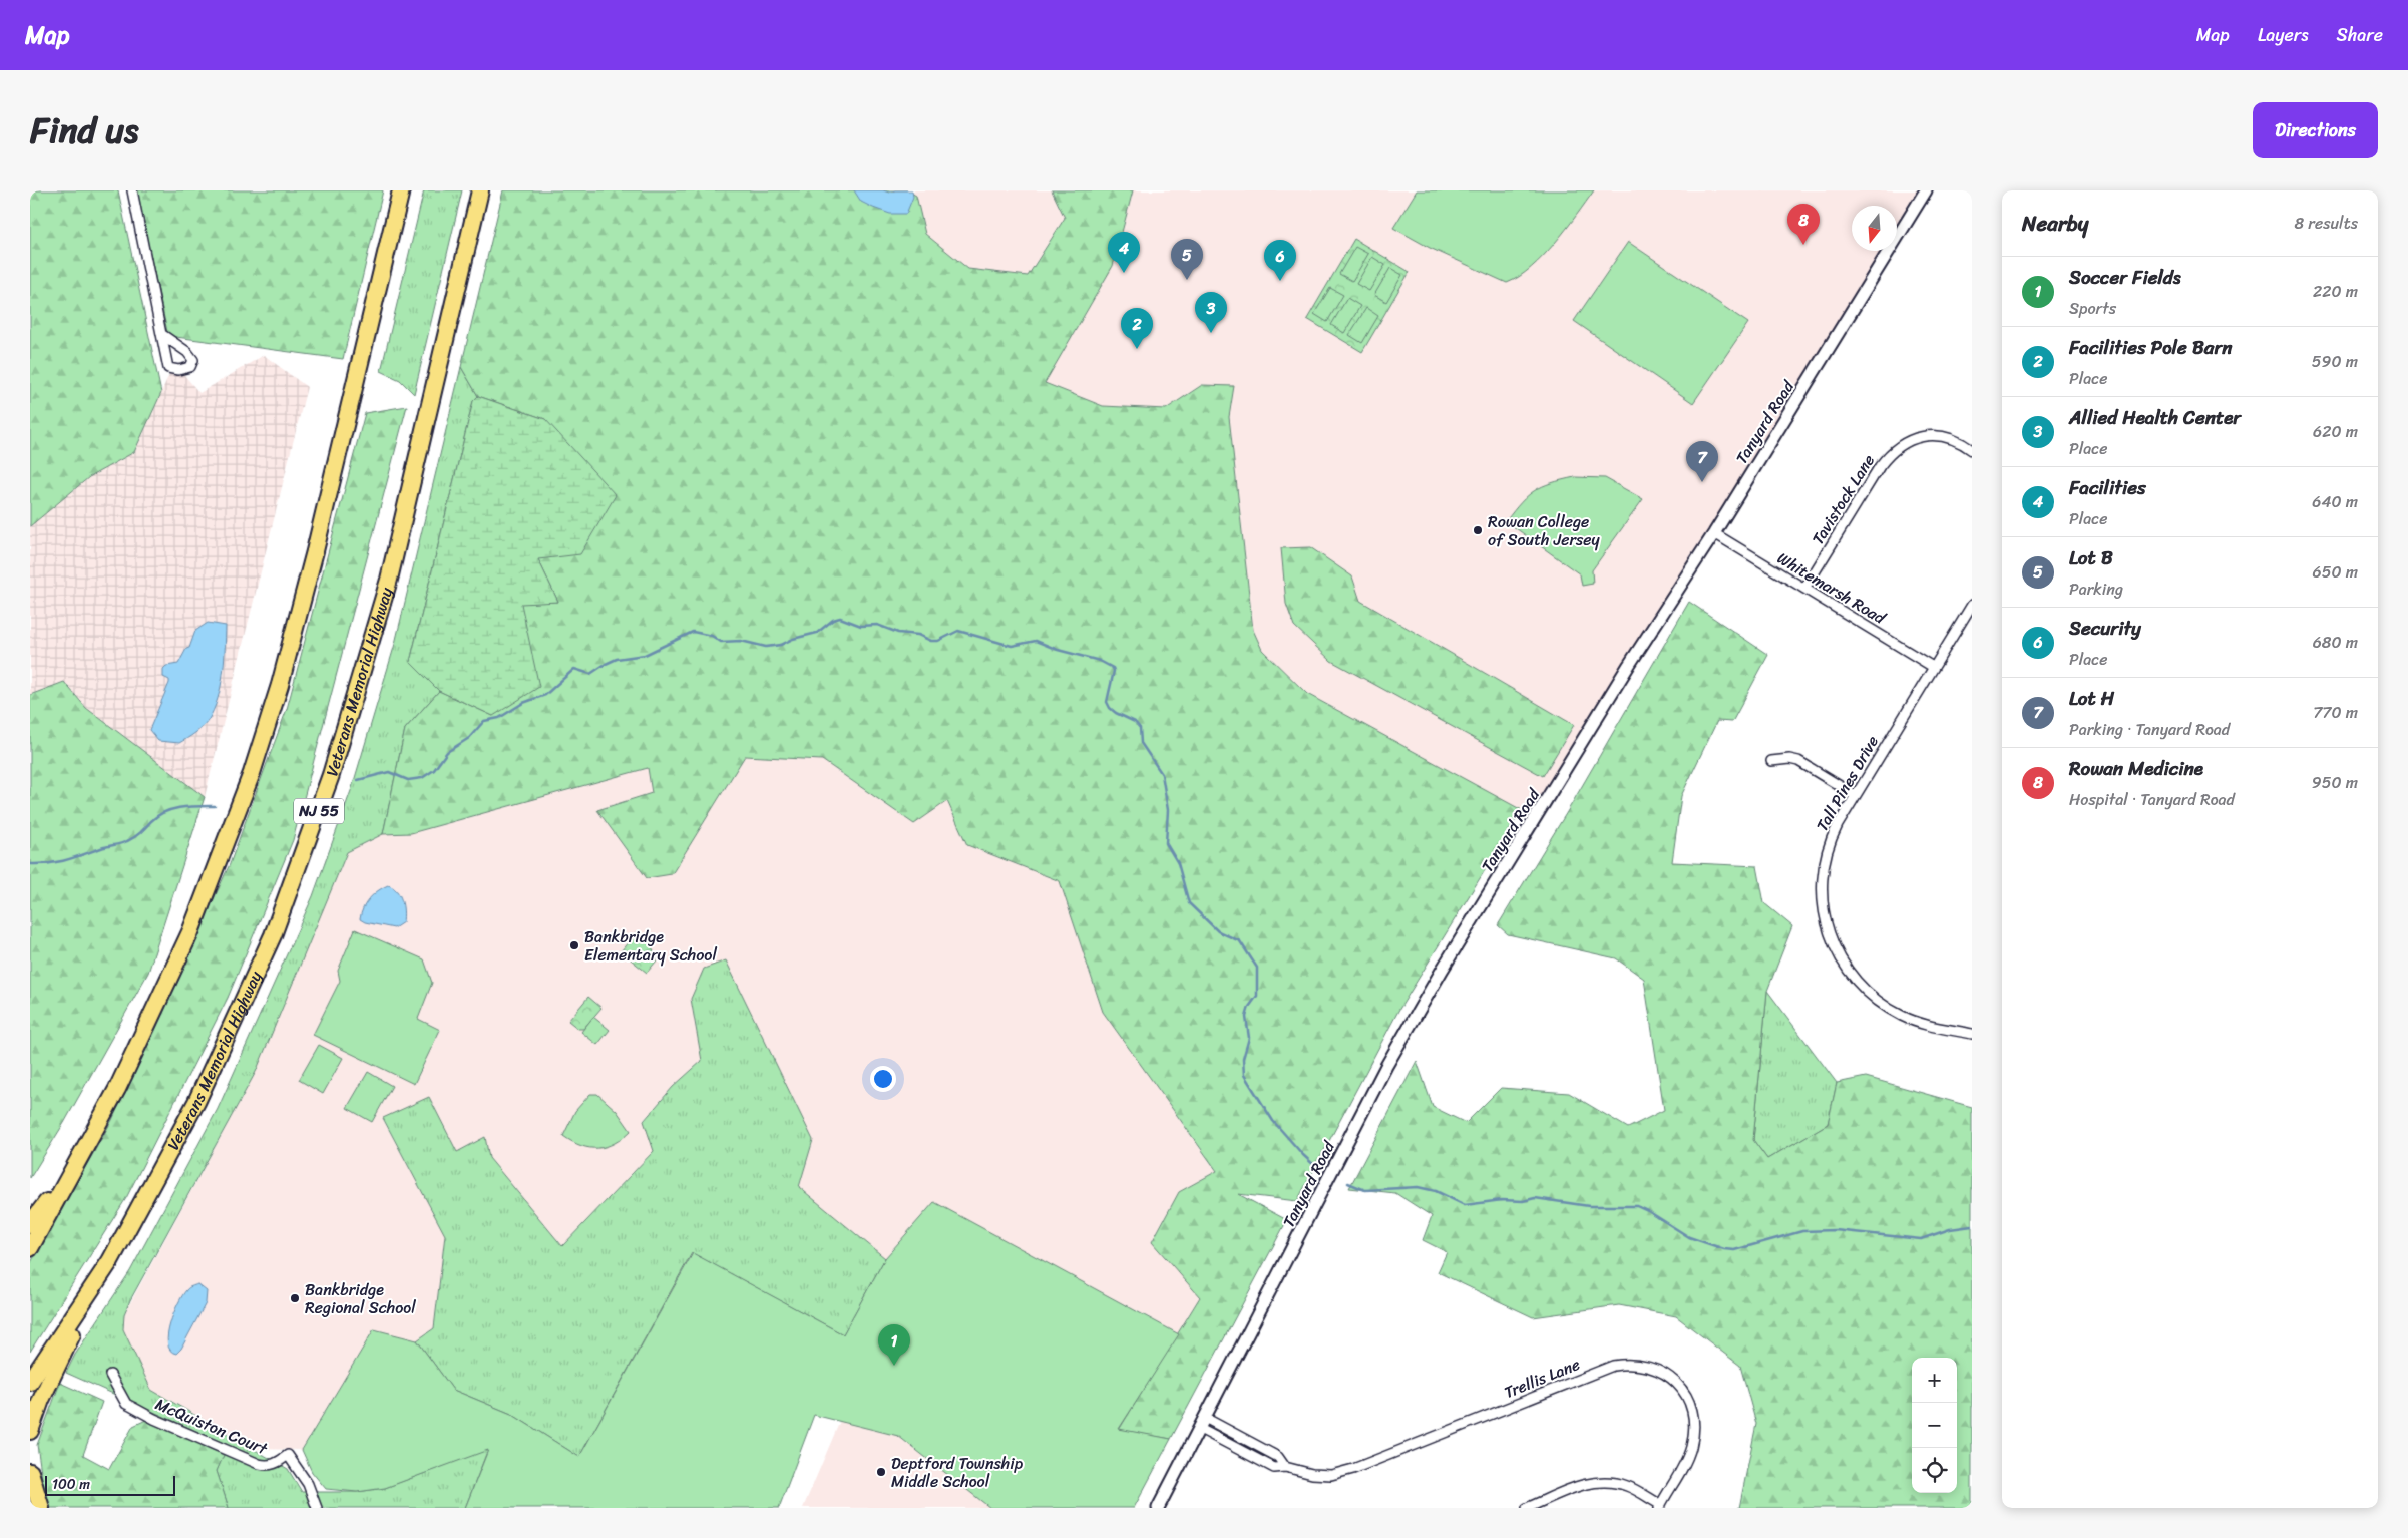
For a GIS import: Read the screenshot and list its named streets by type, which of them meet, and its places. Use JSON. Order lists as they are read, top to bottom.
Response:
{
  "streets": {
    "highway": ["Veterans Memorial Highway", "NJ 55"],
    "street": [
      "Tanyard Road",
      "Tavistock Lane",
      "Whitemarsh Road",
      "Tall Pines Drive",
      "Trellis Lane",
      "McQuiston Court"
    ]
  },
  "crossings": [
    ["Tanyard Road", "Whitemarsh Road"],
    ["Tanyard Road", "Trellis Lane"],
    ["Tavistock Lane", "Whitemarsh Road"],
    ["Whitemarsh Road", "Tall Pines Drive"]
  ],
  "places": [
    "Rowan College of South Jersey",
    "Bankbridge Elementary School",
    "Bankbridge Regional School",
    "Deptford Township Middle School"
  ],
  "scale_bar": "100 m",
  "north": "bottom",
  "page": {
    "header": "Map",
    "nav": ["Map", "Layers", "Share"],
    "title": "Find us",
    "buttons": "Directions",
    "heading": ["Nearby", "8 results"],
    "pins": [
      "8",
      "4",
      "5",
      "6",
      "3",
      "2",
      "7",
      "1"
    ],
    "list": [
      {
        "mark": "1",
        "name": "Soccer Fields",
        "note": "Sports",
        "value": "220 m"
      },
      {
        "mark": "2",
        "name": "Facilities Pole Barn",
        "note": "Place",
        "value": "590 m"
      },
      {
        "mark": "3",
        "name": "Allied Health Center",
        "note": "Place",
        "value": "620 m"
      },
      {
        "mark": "4",
        "name": "Facilities",
        "note": "Place",
        "value": "640 m"
      },
      {
        "mark": "5",
        "name": "Lot B",
        "note": "Parking",
        "value": "650 m"
      },
      {
        "mark": "6",
        "name": "Security",
        "note": "Place",
        "value": "680 m"
      },
      {
        "mark": "7",
        "name": "Lot H",
        "note": "Parking · Tanyard Road",
        "value": "770 m"
      },
      {
        "mark": "8",
        "name": "Rowan Medicine",
        "note": "Hospital · Tanyard Road",
        "value": "950 m"
      }
    ],
    "map_buttons": ["+", "−"],
    "scale": "100 m"
  }
}
